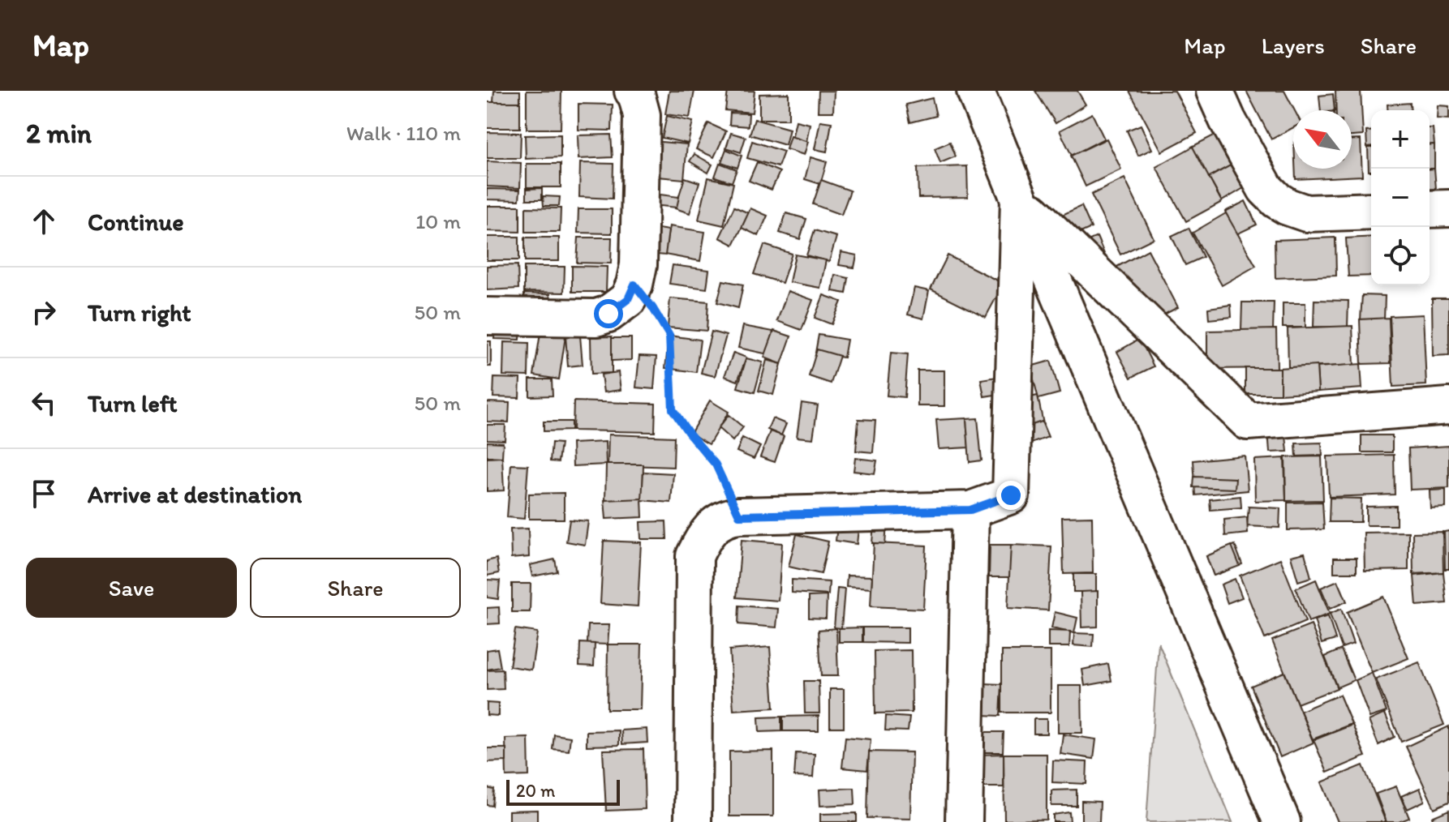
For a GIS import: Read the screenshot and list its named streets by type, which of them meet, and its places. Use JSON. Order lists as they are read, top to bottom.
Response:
{
  "scale_bar": "20 m",
  "north": "top left",
  "page": {
    "header": "Map",
    "nav": ["Map", "Layers", "Share"],
    "heading": ["2 min", "Walk · 110 m"],
    "map_buttons": ["+", "−"],
    "list": [
      ["Continue", "10 m"],
      ["Turn right", "50 m"],
      ["Turn left", "50 m"],
      "Arrive at destination"
    ],
    "buttons": ["Save", "Share"],
    "scale": "20 m"
  }
}
